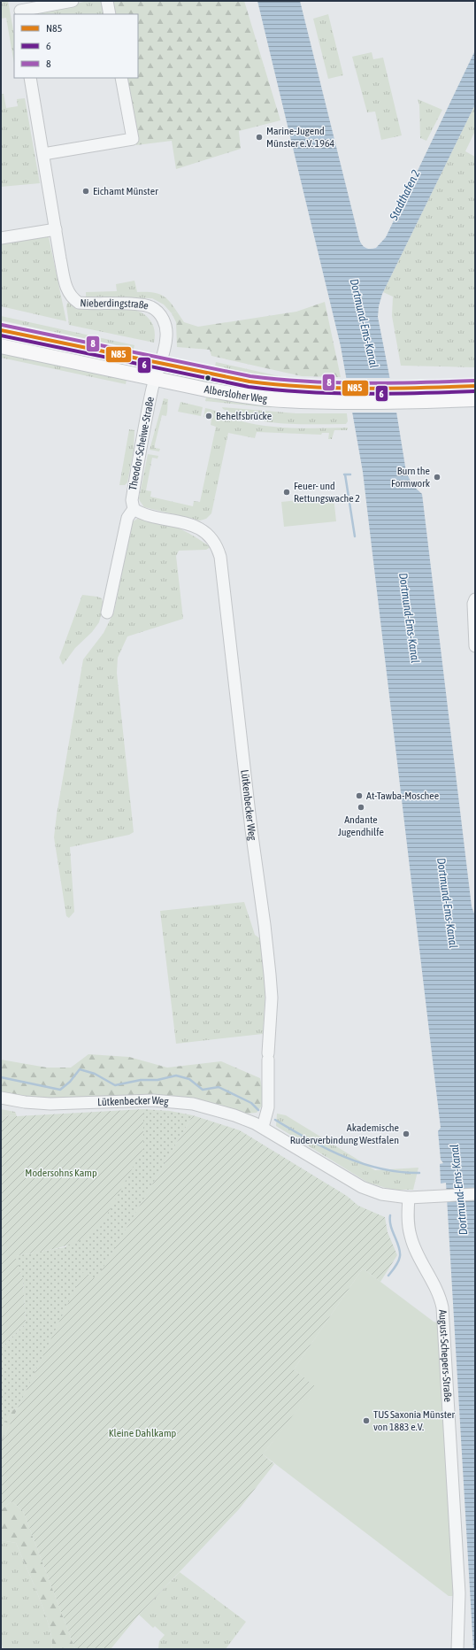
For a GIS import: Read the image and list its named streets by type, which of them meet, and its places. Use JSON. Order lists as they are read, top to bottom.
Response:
{
  "streets": {
    "main road": ["Albersloher Weg"],
    "street": [
      "Nieberdingstraße",
      "Theodor-Scheiwe-Straße",
      "Lütkenbecker Weg",
      "August-Schepers-Straße"
    ]
  },
  "crossings": [
    ["Nieberdingstraße", "Albersloher Weg"],
    ["Nieberdingstraße", "Theodor-Scheiwe-Straße"],
    ["Albersloher Weg", "Theodor-Scheiwe-Straße"],
    ["Theodor-Scheiwe-Straße", "Lütkenbecker Weg"],
    ["Lütkenbecker Weg", "August-Schepers-Straße"]
  ],
  "water": ["Stadthafen 2", "Dortmund-Ems-Kanal"],
  "parks": ["Modersohns Kamp", "Kleine Dahlkamp"],
  "places": [
    "Marine-Jugend Münster e.V. 1964",
    "Eichamt Münster",
    "Behelfsbrücke",
    "Burn the Formwork",
    "Feuer- und Rettungswache 2",
    "At-Tawba-Moschee",
    "Andante Jugendhilfe",
    "Akademische Ruderverbindung Westfalen",
    "TUS Saxonia Münster von 1883 e.V."
  ],
  "lines": ["transit line 8", "transit line N85", "transit line 6"],
  "legend": ["N85", "6", "8"]
}
